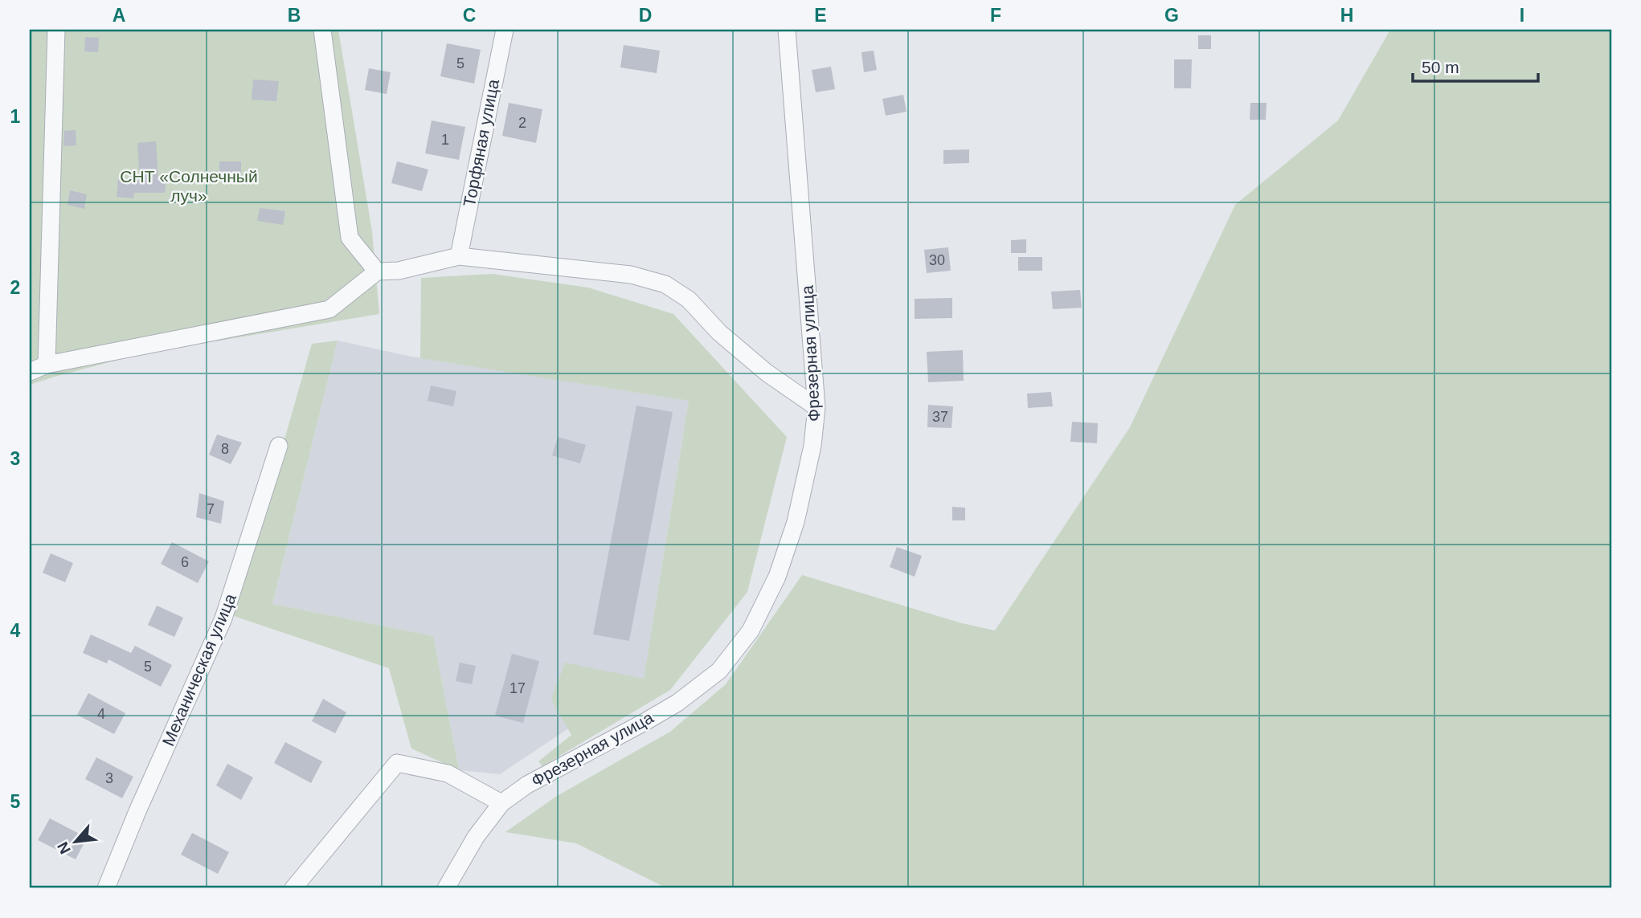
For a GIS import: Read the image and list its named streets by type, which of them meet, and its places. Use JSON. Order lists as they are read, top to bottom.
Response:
{
  "streets": {
    "street": ["Торфяная улица", "Фрезерная улица", "Механическая улица"]
  },
  "parks": ["СНТ «Солнечный луч»"],
  "house_numbers": [
    "5",
    "2",
    "1",
    "30",
    "37",
    "8",
    "7",
    "6",
    "5",
    "17",
    "4",
    "3"
  ],
  "scale_bar": "50 m",
  "north": "bottom left",
  "grid": {
    "columns": [
      "A",
      "B",
      "C",
      "D",
      "E",
      "F",
      "G",
      "H",
      "I"
    ],
    "rows": [
      "1",
      "2",
      "3",
      "4",
      "5"
    ]
  }
}
